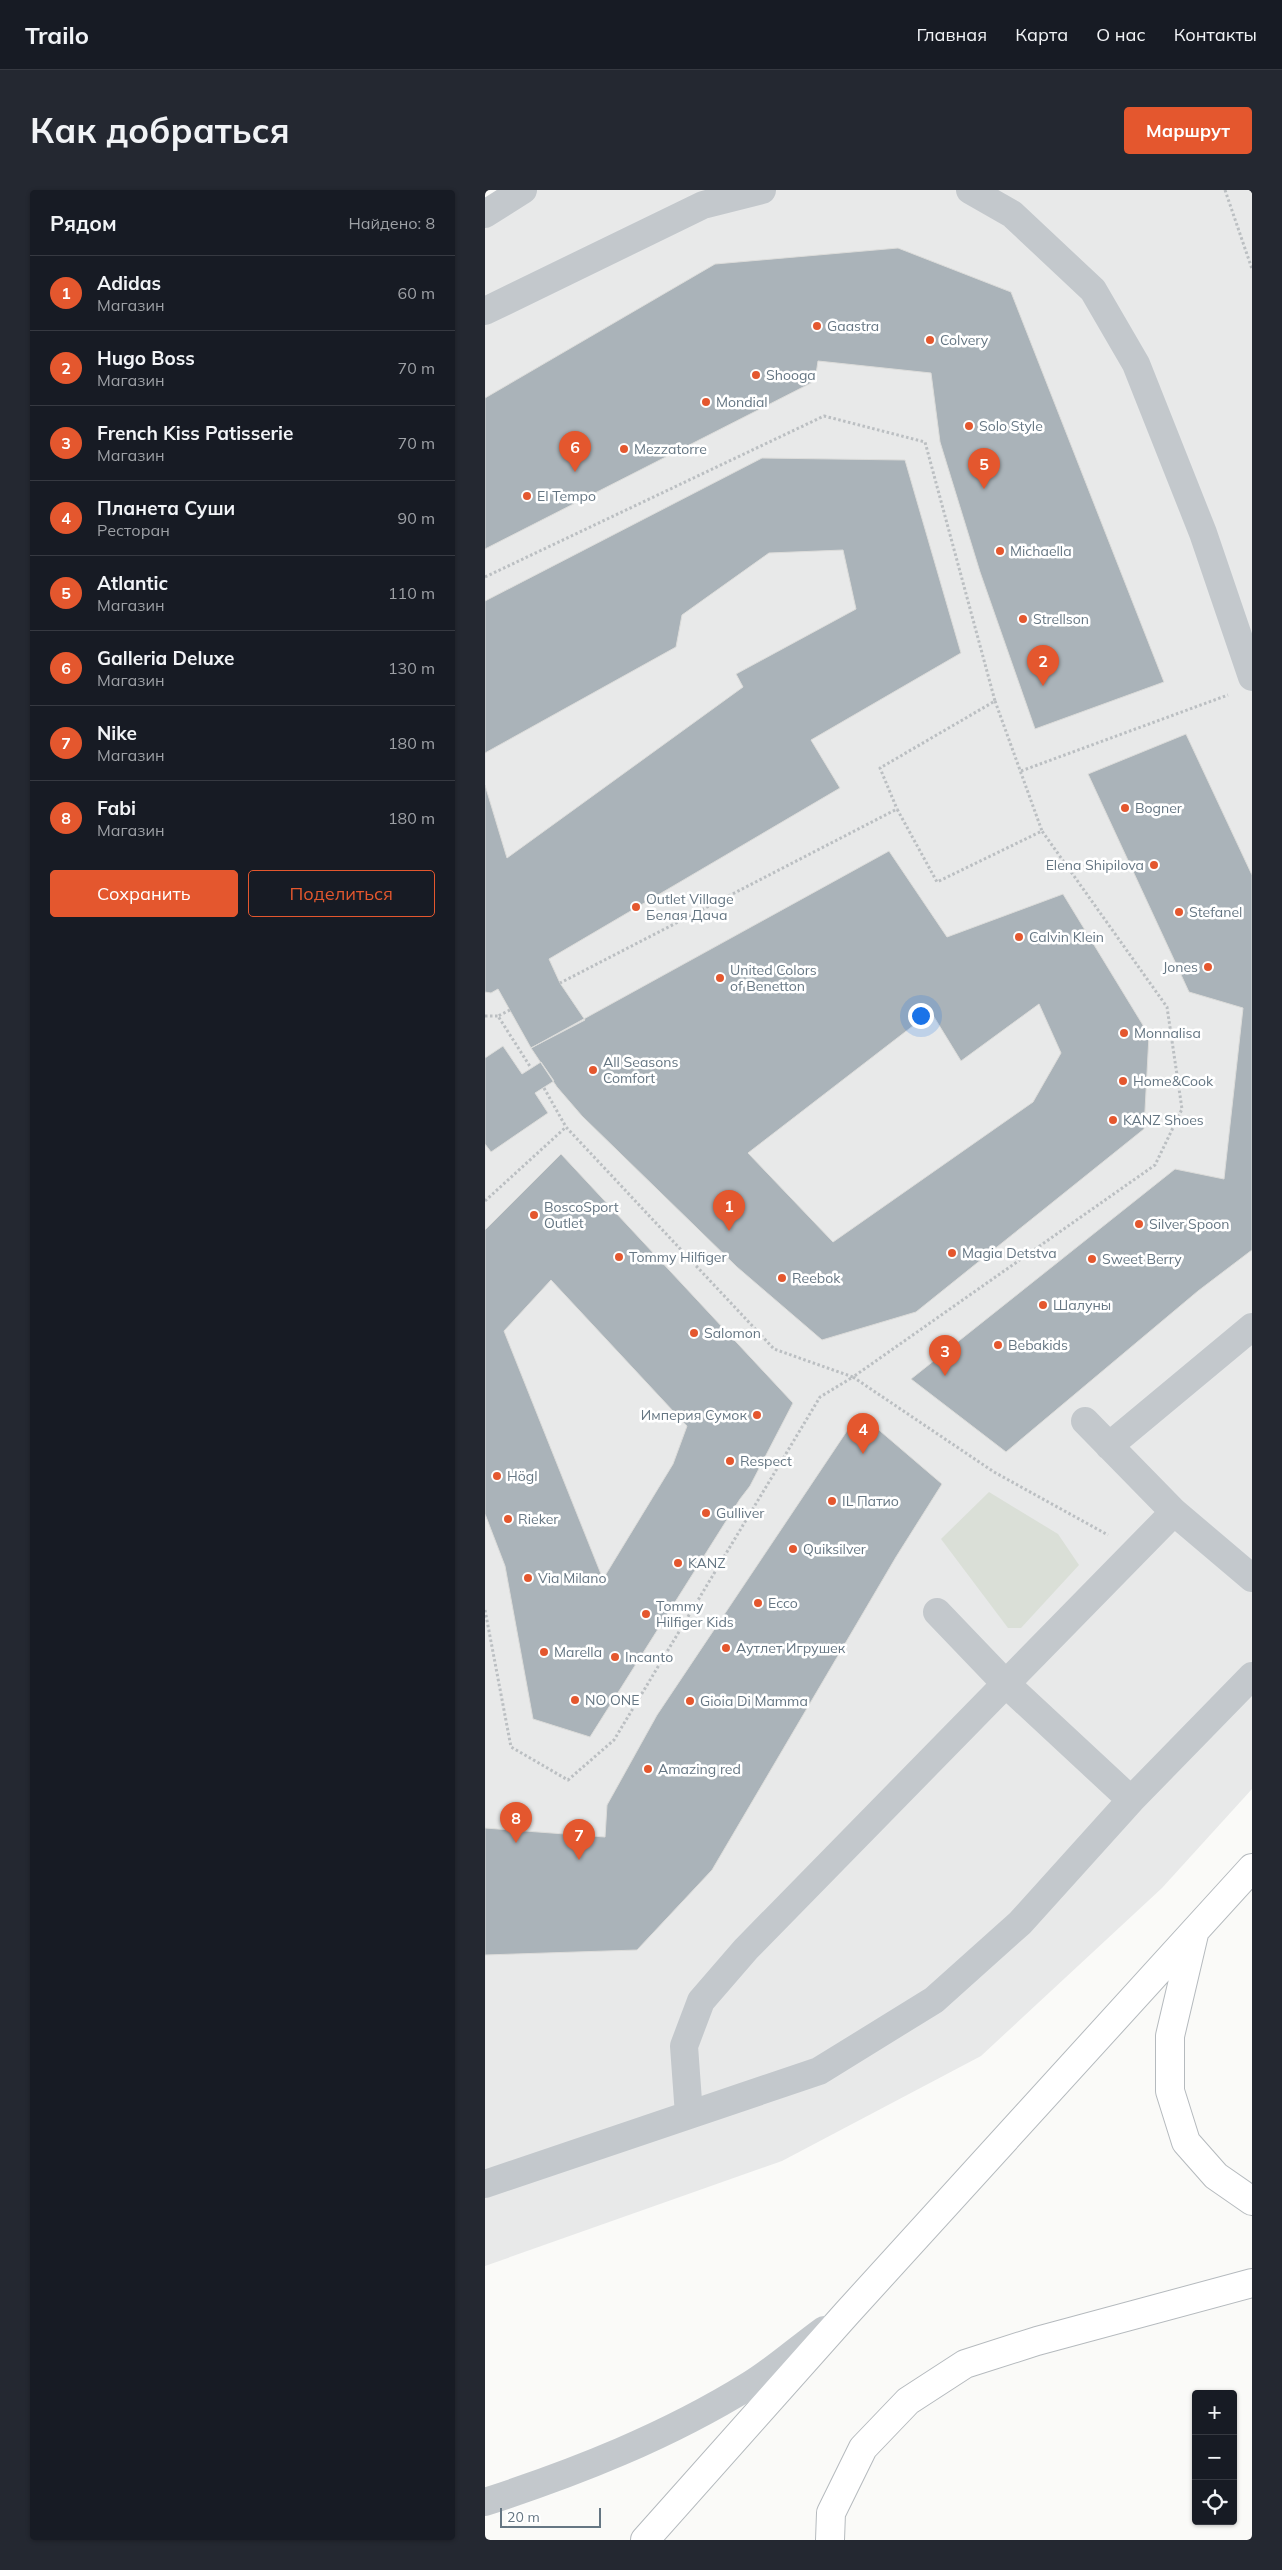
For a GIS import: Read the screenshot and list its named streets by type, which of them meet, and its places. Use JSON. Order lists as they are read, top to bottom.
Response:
{
  "places": [
    "Gaastra",
    "Colvery",
    "Shooga",
    "Mondial",
    "Solo Style",
    "Mezzatorre",
    "El Tempo",
    "Michaella",
    "Strellson",
    "Bogner",
    "Elena Shipilova",
    "Outlet Village Белая Дача",
    "Stefanel",
    "Calvin Klein",
    "Jones",
    "United Colors of Benetton",
    "Monnalisa",
    "All Seasons Comfort",
    "Home&Cook",
    "KANZ Shoes",
    "BoscoSport Outlet",
    "Silver Spoon",
    "Magia Detstva",
    "Tommy Hilfiger",
    "Sweet Berry",
    "Reebok",
    "Шалуны",
    "Salomon",
    "Bebakids",
    "Империя Сумок",
    "Respect",
    "Högl",
    "IL Патио",
    "Gulliver",
    "Rieker",
    "Quiksilver",
    "KANZ",
    "Via Milano",
    "Ecco",
    "Tommy Hilfiger Kids",
    "Аутлет Игрушек",
    "Marella",
    "Incanto",
    "NO ONE",
    "Gioia Di Mamma",
    "Amazing red"
  ],
  "scale_bar": "20 m",
  "page": {
    "header": "Trailo",
    "nav": [
      "Главная",
      "Карта",
      "О нас",
      "Контакты"
    ],
    "buttons": [
      "Маршрут",
      ["Сохранить", "Поделиться"]
    ],
    "title": "Как добраться",
    "heading": ["Рядом", "Найдено: 8"],
    "list": [
      {
        "mark": "1",
        "name": "Adidas",
        "note": "Магазин",
        "value": "60 m"
      },
      {
        "mark": "2",
        "name": "Hugo Boss",
        "note": "Магазин",
        "value": "70 m"
      },
      {
        "mark": "3",
        "name": "French Kiss Patisserie",
        "note": "Магазин",
        "value": "70 m"
      },
      {
        "mark": "4",
        "name": "Планета Суши",
        "note": "Ресторан",
        "value": "90 m"
      },
      {
        "mark": "5",
        "name": "Atlantic",
        "note": "Магазин",
        "value": "110 m"
      },
      {
        "mark": "6",
        "name": "Galleria Deluxe",
        "note": "Магазин",
        "value": "130 m"
      },
      {
        "mark": "7",
        "name": "Nike",
        "note": "Магазин",
        "value": "180 m"
      },
      {
        "mark": "8",
        "name": "Fabi",
        "note": "Магазин",
        "value": "180 m"
      }
    ],
    "pins": [
      "6",
      "5",
      "2",
      "1",
      "3",
      "4",
      "8",
      "7"
    ],
    "map_buttons": ["+", "−"],
    "scale": "20 m"
  }
}
